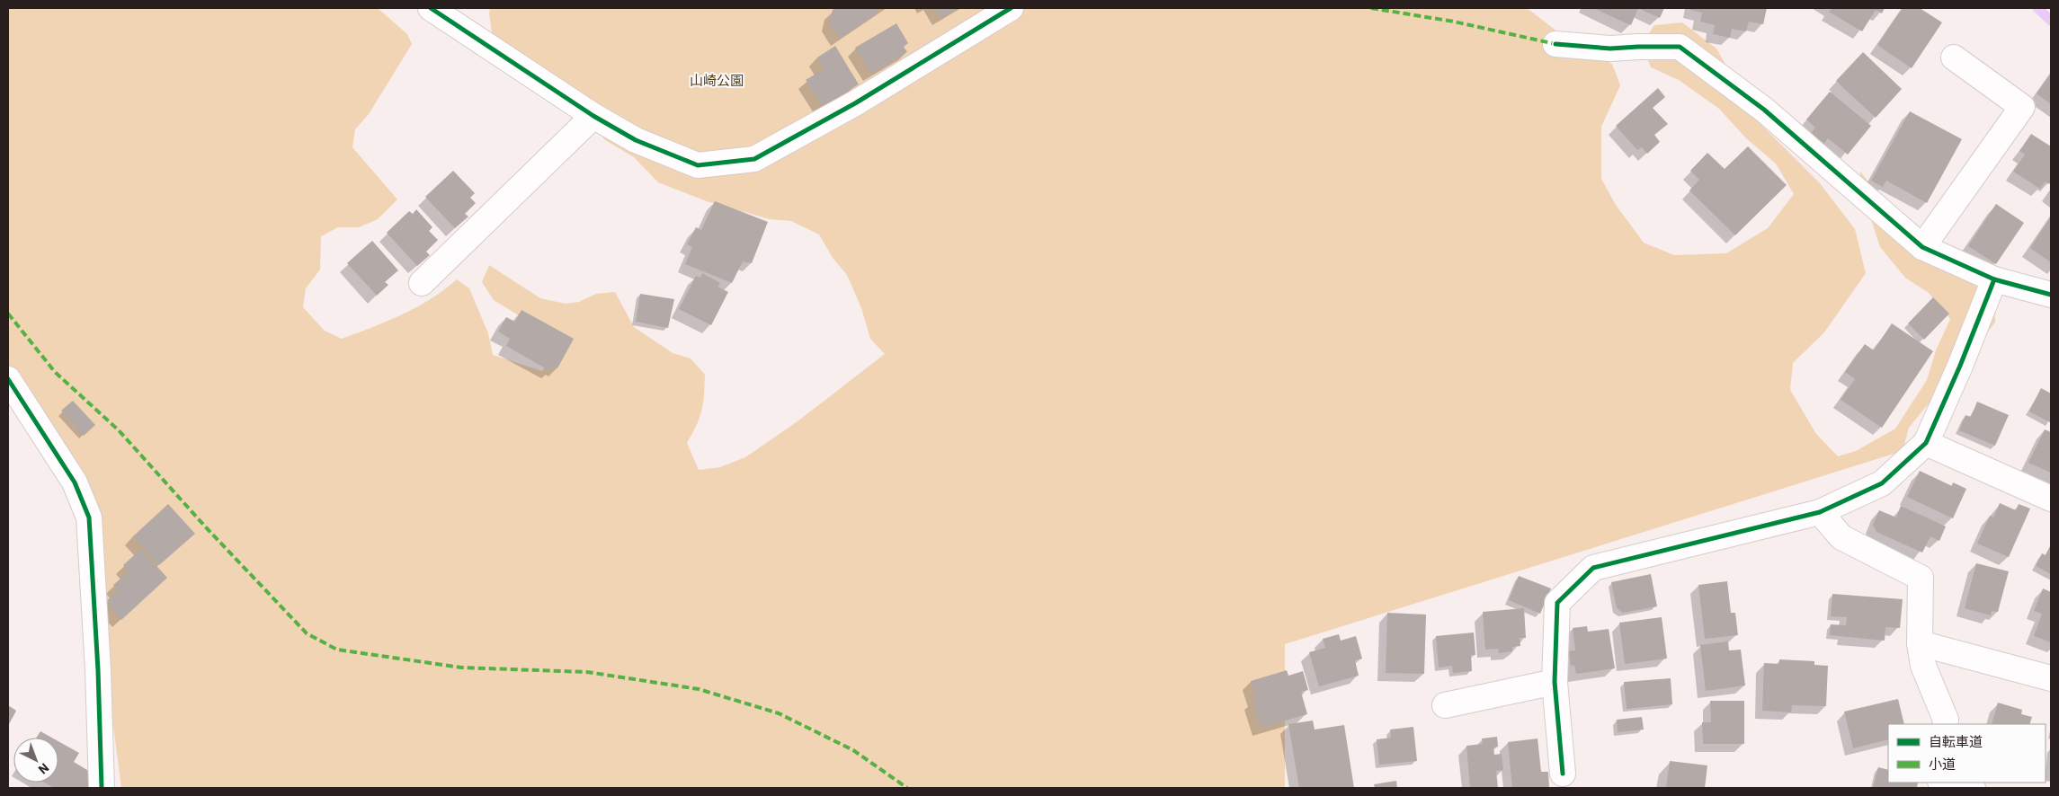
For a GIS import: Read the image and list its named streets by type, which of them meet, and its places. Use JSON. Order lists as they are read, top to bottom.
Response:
{
  "parks": ["山崎公園"],
  "legend": ["自転車道", "小道"],
  "north": "bottom right"
}
